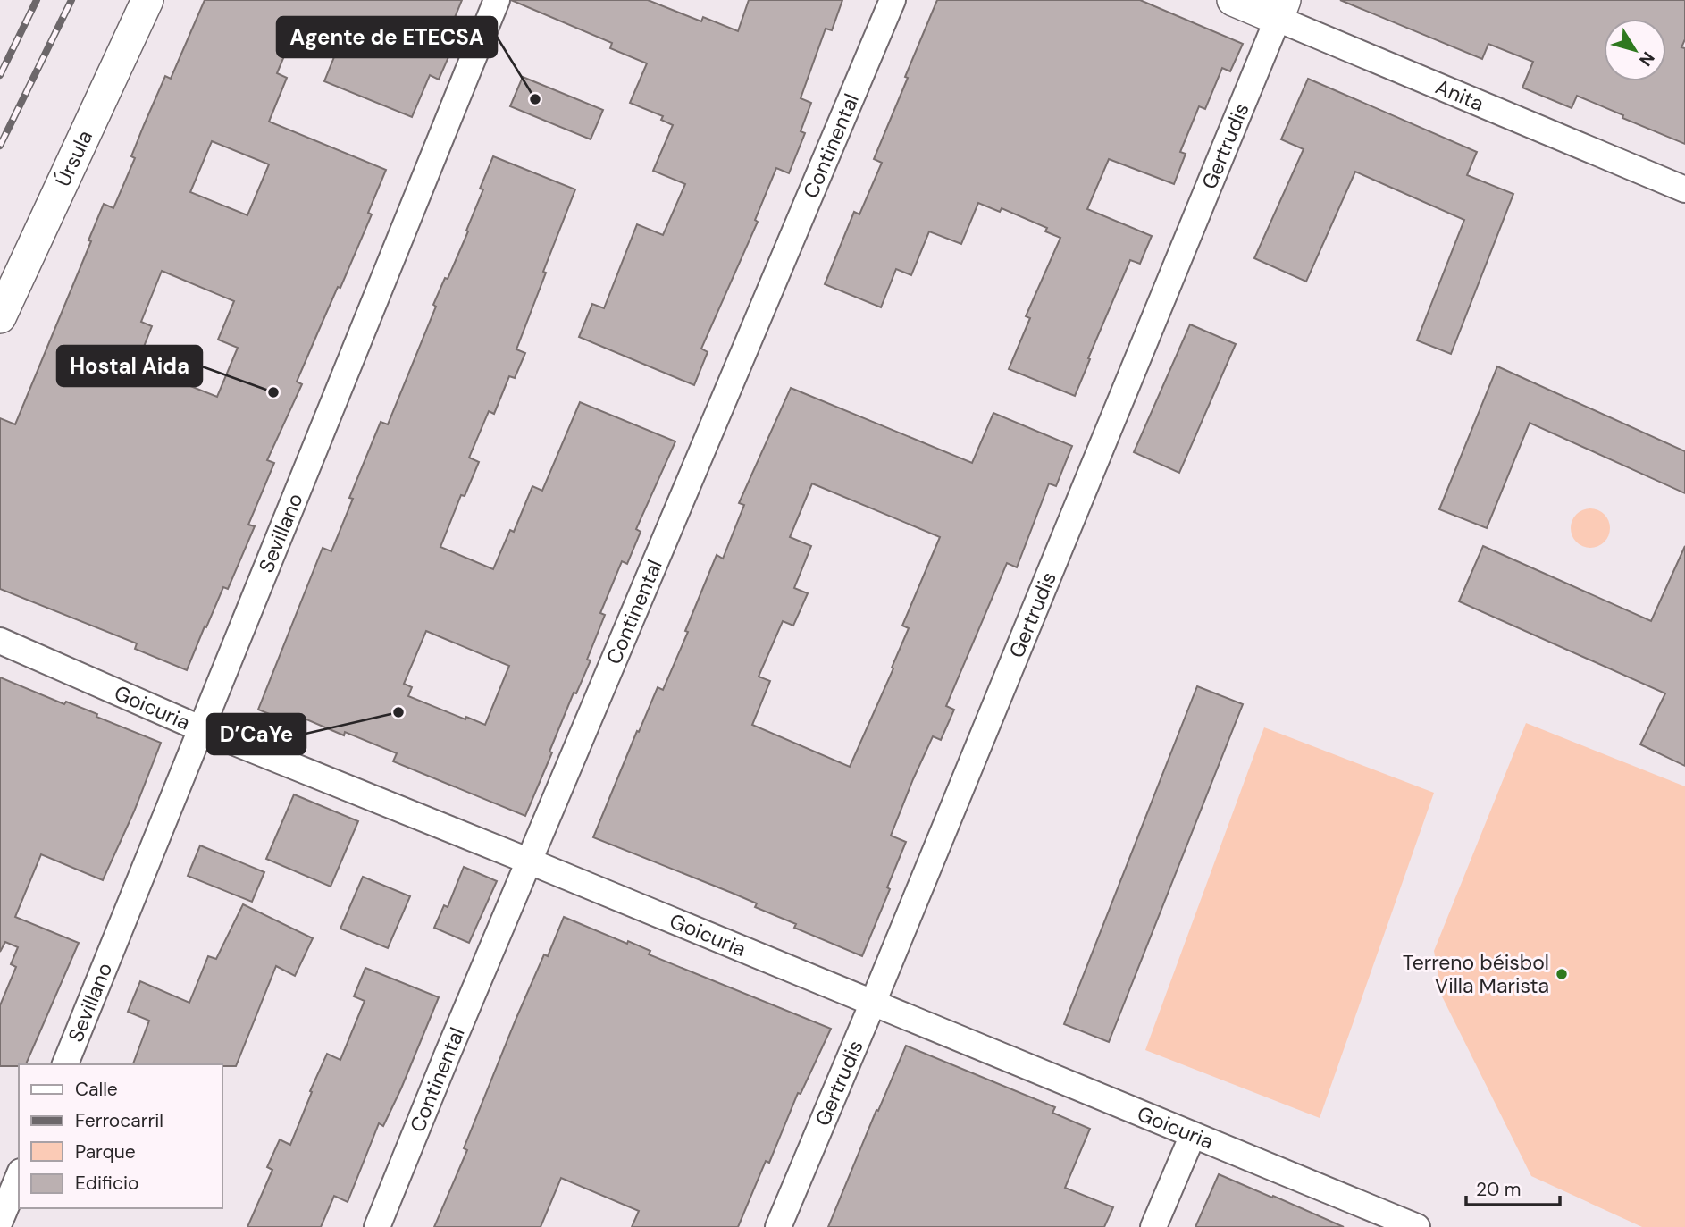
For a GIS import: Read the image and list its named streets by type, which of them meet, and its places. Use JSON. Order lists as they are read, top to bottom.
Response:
{
  "streets": {
    "street": [
      "Anita",
      "Gertrudis",
      "Continental",
      "Úrsula",
      "Sevillano",
      "Goicuria"
    ]
  },
  "crossings": [
    ["Anita", "Gertrudis"],
    ["Gertrudis", "Goicuria"],
    ["Continental", "Goicuria"],
    ["Sevillano", "Goicuria"]
  ],
  "places": [
    "Agente de ETECSA",
    "Hostal Aida",
    "D’CaYe",
    "Terreno béisbol Villa Marista"
  ],
  "legend": [
    "Calle",
    "Ferrocarril",
    "Parque",
    "Edificio"
  ],
  "scale_bar": "20 m",
  "north": "bottom right"
}
